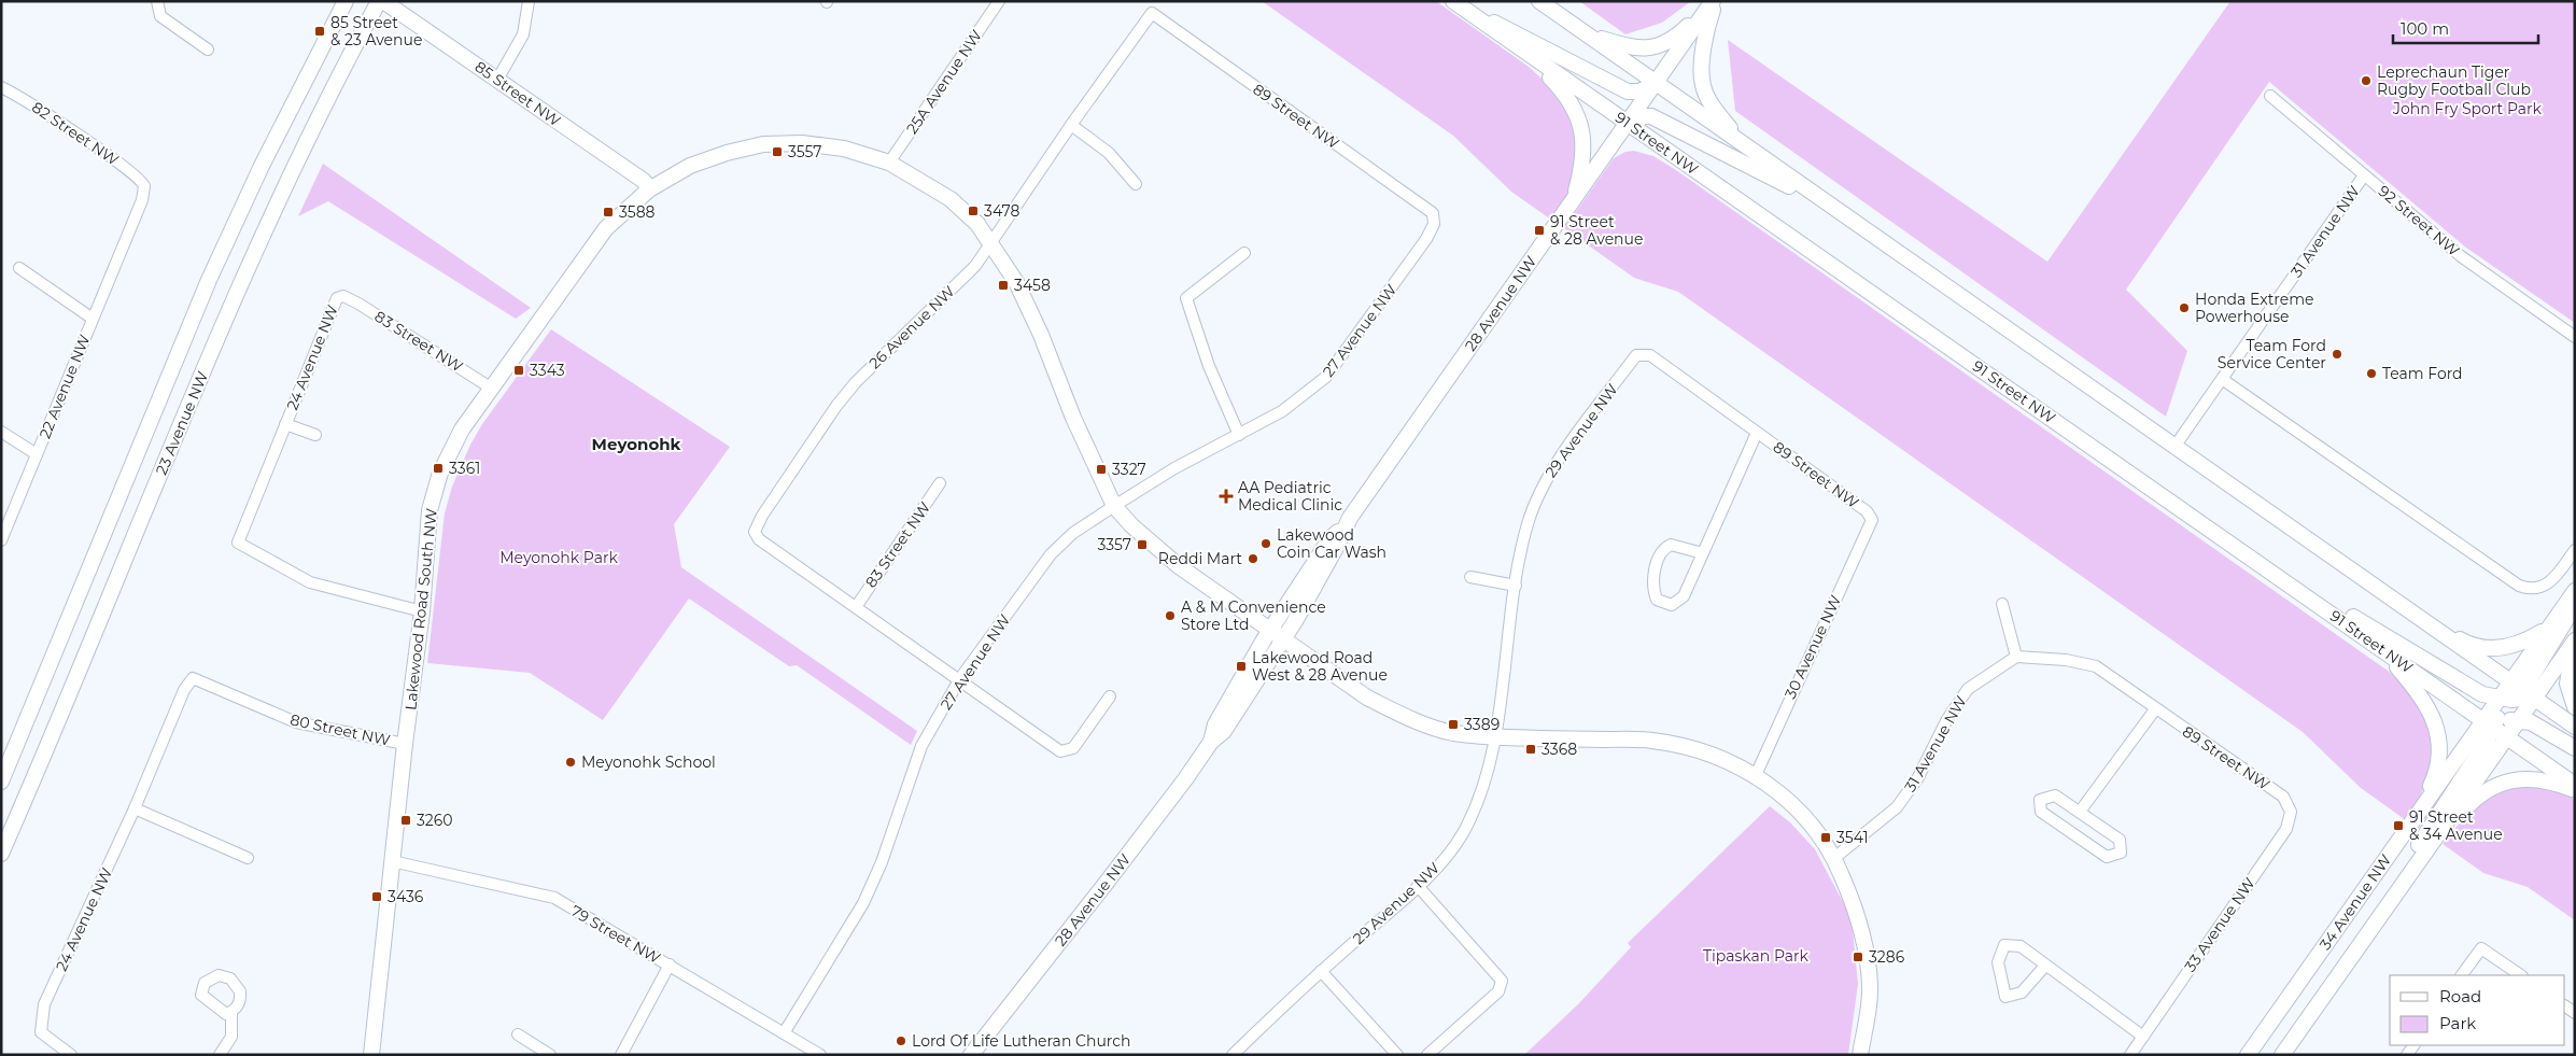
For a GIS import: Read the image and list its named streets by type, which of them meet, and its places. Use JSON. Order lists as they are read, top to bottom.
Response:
{
  "streets": {
    "main road": [
      "85 Street NW",
      "91 Street NW",
      "28 Avenue NW",
      "23 Avenue NW",
      "Lakewood Road South NW",
      "34 Avenue NW"
    ],
    "street": [
      "25A Avenue NW",
      "89 Street NW",
      "82 Street NW",
      "92 Street NW",
      "31 Avenue NW",
      "26 Avenue NW",
      "27 Avenue NW",
      "83 Street NW",
      "24 Avenue NW",
      "22 Avenue NW",
      "29 Avenue NW",
      "30 Avenue NW",
      "80 Street NW",
      "33 Avenue NW",
      "79 Street NW"
    ]
  },
  "crossings": [
    ["25A Avenue NW", "Lakewood Road South NW"],
    ["85 Street NW", "23 Avenue NW"],
    ["85 Street NW", "Lakewood Road South NW"],
    ["89 Street NW", "31 Avenue NW"],
    ["89 Street NW", "26 Avenue NW"],
    ["89 Street NW", "27 Avenue NW"],
    ["89 Street NW", "29 Avenue NW"],
    ["89 Street NW", "30 Avenue NW"],
    ["89 Street NW", "33 Avenue NW"],
    ["82 Street NW", "22 Avenue NW"],
    ["91 Street NW", "28 Avenue NW"],
    ["91 Street NW", "34 Avenue NW"],
    ["92 Street NW", "31 Avenue NW"],
    ["31 Avenue NW", "Lakewood Road South NW"],
    ["28 Avenue NW", "Lakewood Road South NW"],
    ["26 Avenue NW", "83 Street NW"],
    ["26 Avenue NW", "Lakewood Road South NW"],
    ["27 Avenue NW", "Lakewood Road South NW"],
    ["27 Avenue NW", "79 Street NW"],
    ["83 Street NW", "24 Avenue NW"],
    ["83 Street NW", "Lakewood Road South NW"],
    ["24 Avenue NW", "Lakewood Road South NW"],
    ["24 Avenue NW", "80 Street NW"],
    ["29 Avenue NW", "Lakewood Road South NW"],
    ["Lakewood Road South NW", "30 Avenue NW"],
    ["Lakewood Road South NW", "80 Street NW"],
    ["Lakewood Road South NW", "79 Street NW"]
  ],
  "districts": ["Meyonohk"],
  "parks": ["John Fry Sport Park", "Meyonohk Park", "Tipaskan Park"],
  "places": {
    "transit": [
      "85 Street & 23 Avenue",
      "3557",
      "3478",
      "3588",
      "91 Street & 28 Avenue",
      "3458",
      "3343",
      "3361",
      "3327",
      "3357",
      "Lakewood Road West & 28 Avenue",
      "3389",
      "3368",
      "3260",
      "91 Street & 34 Avenue",
      "3541",
      "3436",
      "3286"
    ],
    "other": [
      "Leprechaun Tiger Rugby Football Club",
      "Honda Extreme Powerhouse",
      "Team Ford Service Center",
      "Team Ford",
      "Lakewood Coin Car Wash",
      "Reddi Mart",
      "A & M Convenience Store Ltd",
      "Meyonohk School",
      "Lord Of Life Lutheran Church"
    ],
    "health": ["AA Pediatric Medical Clinic"]
  },
  "legend": ["Road", "Park"],
  "scale_bar": "100 m"
}
